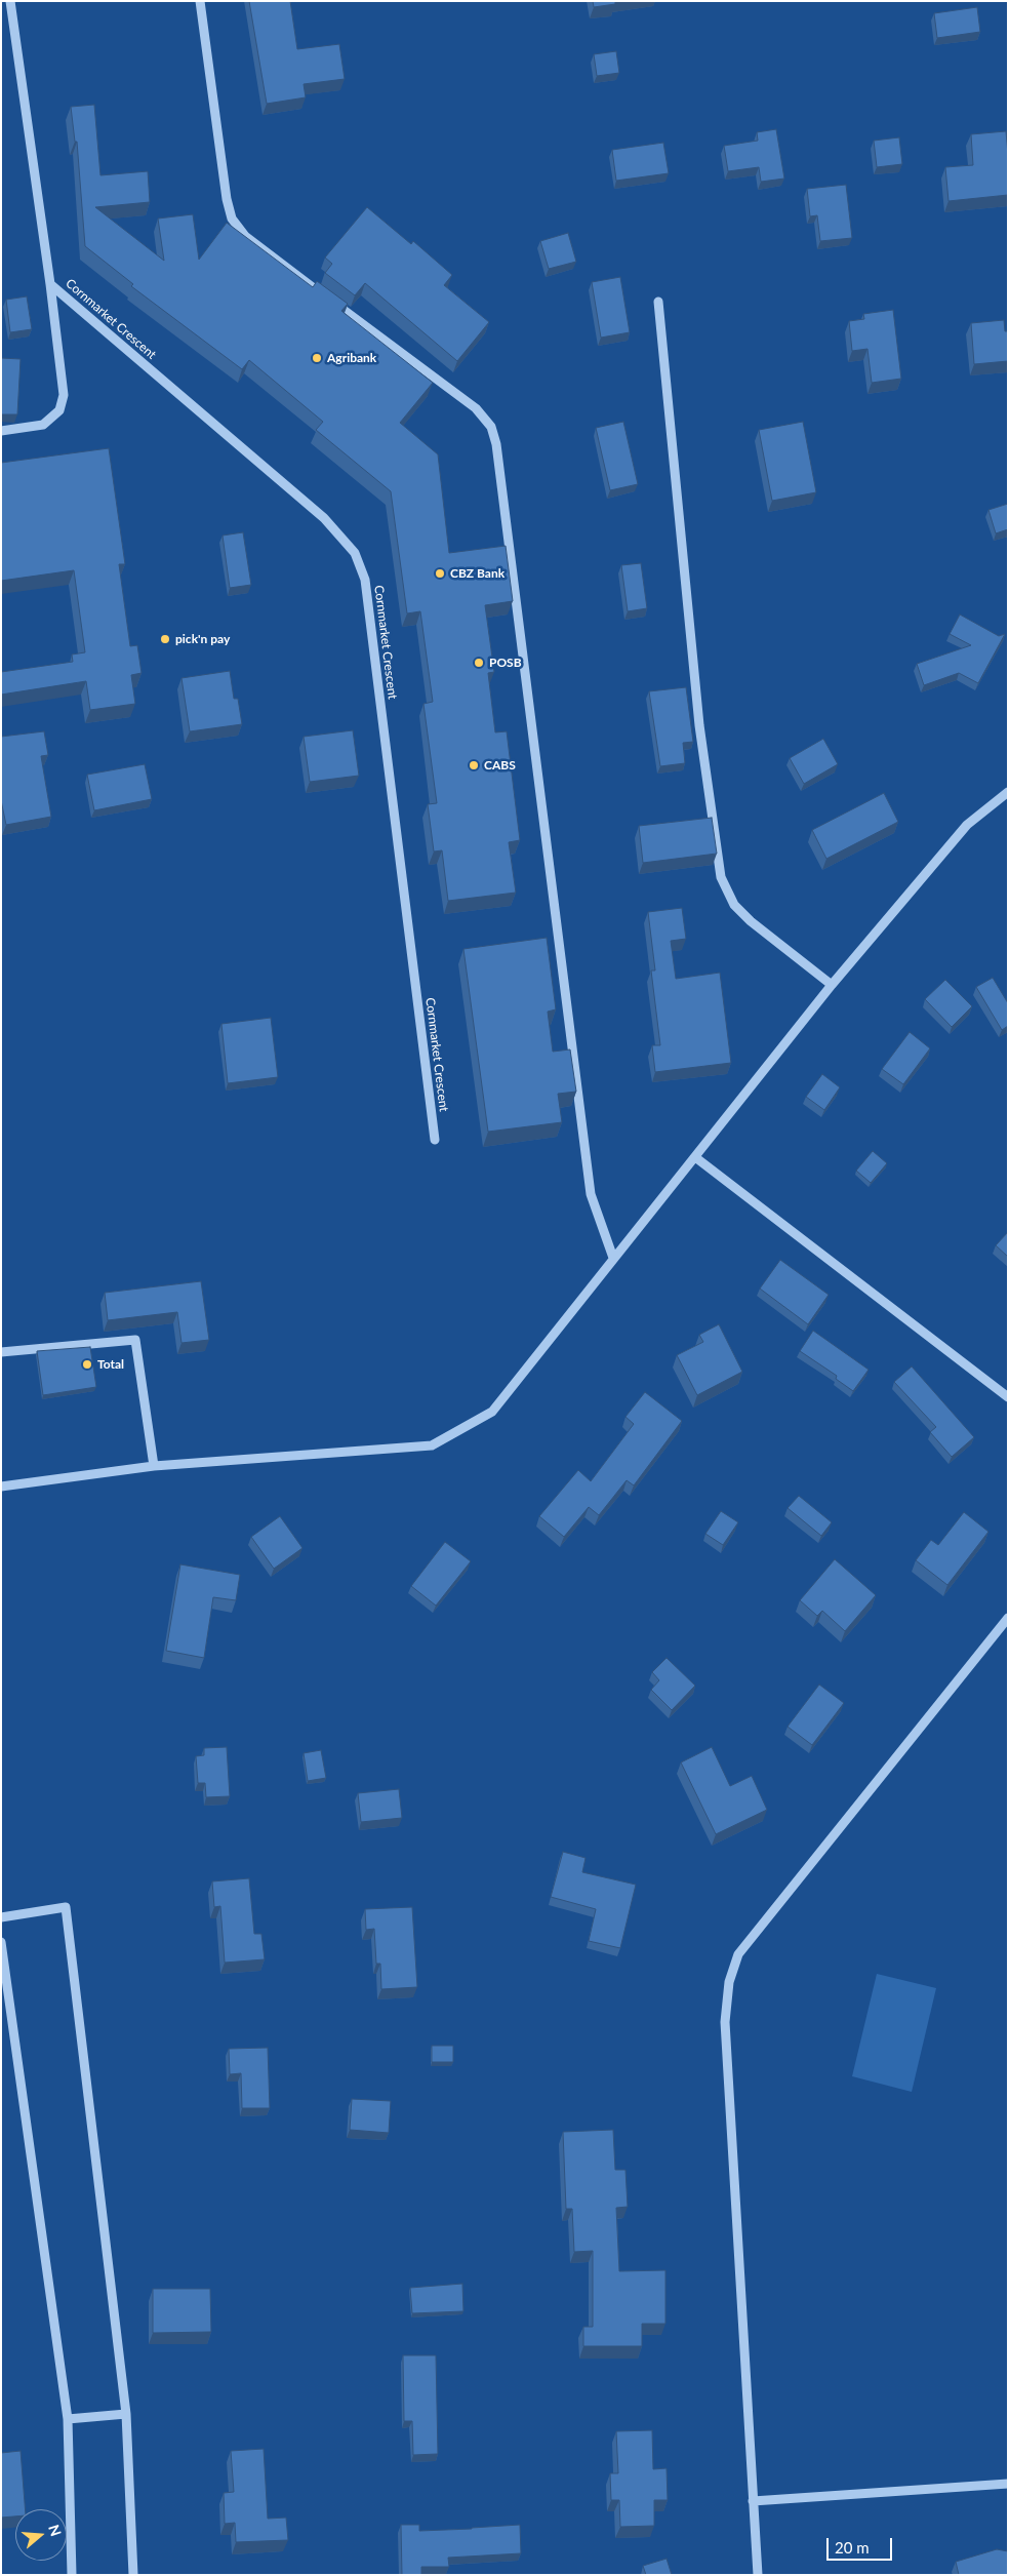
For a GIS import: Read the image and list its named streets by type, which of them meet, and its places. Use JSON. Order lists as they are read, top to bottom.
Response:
{
  "streets": {
    "street": ["Cornmarket Crescent"]
  },
  "places": [
    "Agribank",
    "CBZ Bank",
    "pick'n pay",
    "POSB",
    "CABS",
    "Total"
  ],
  "scale_bar": "20 m",
  "north": "right"
}
